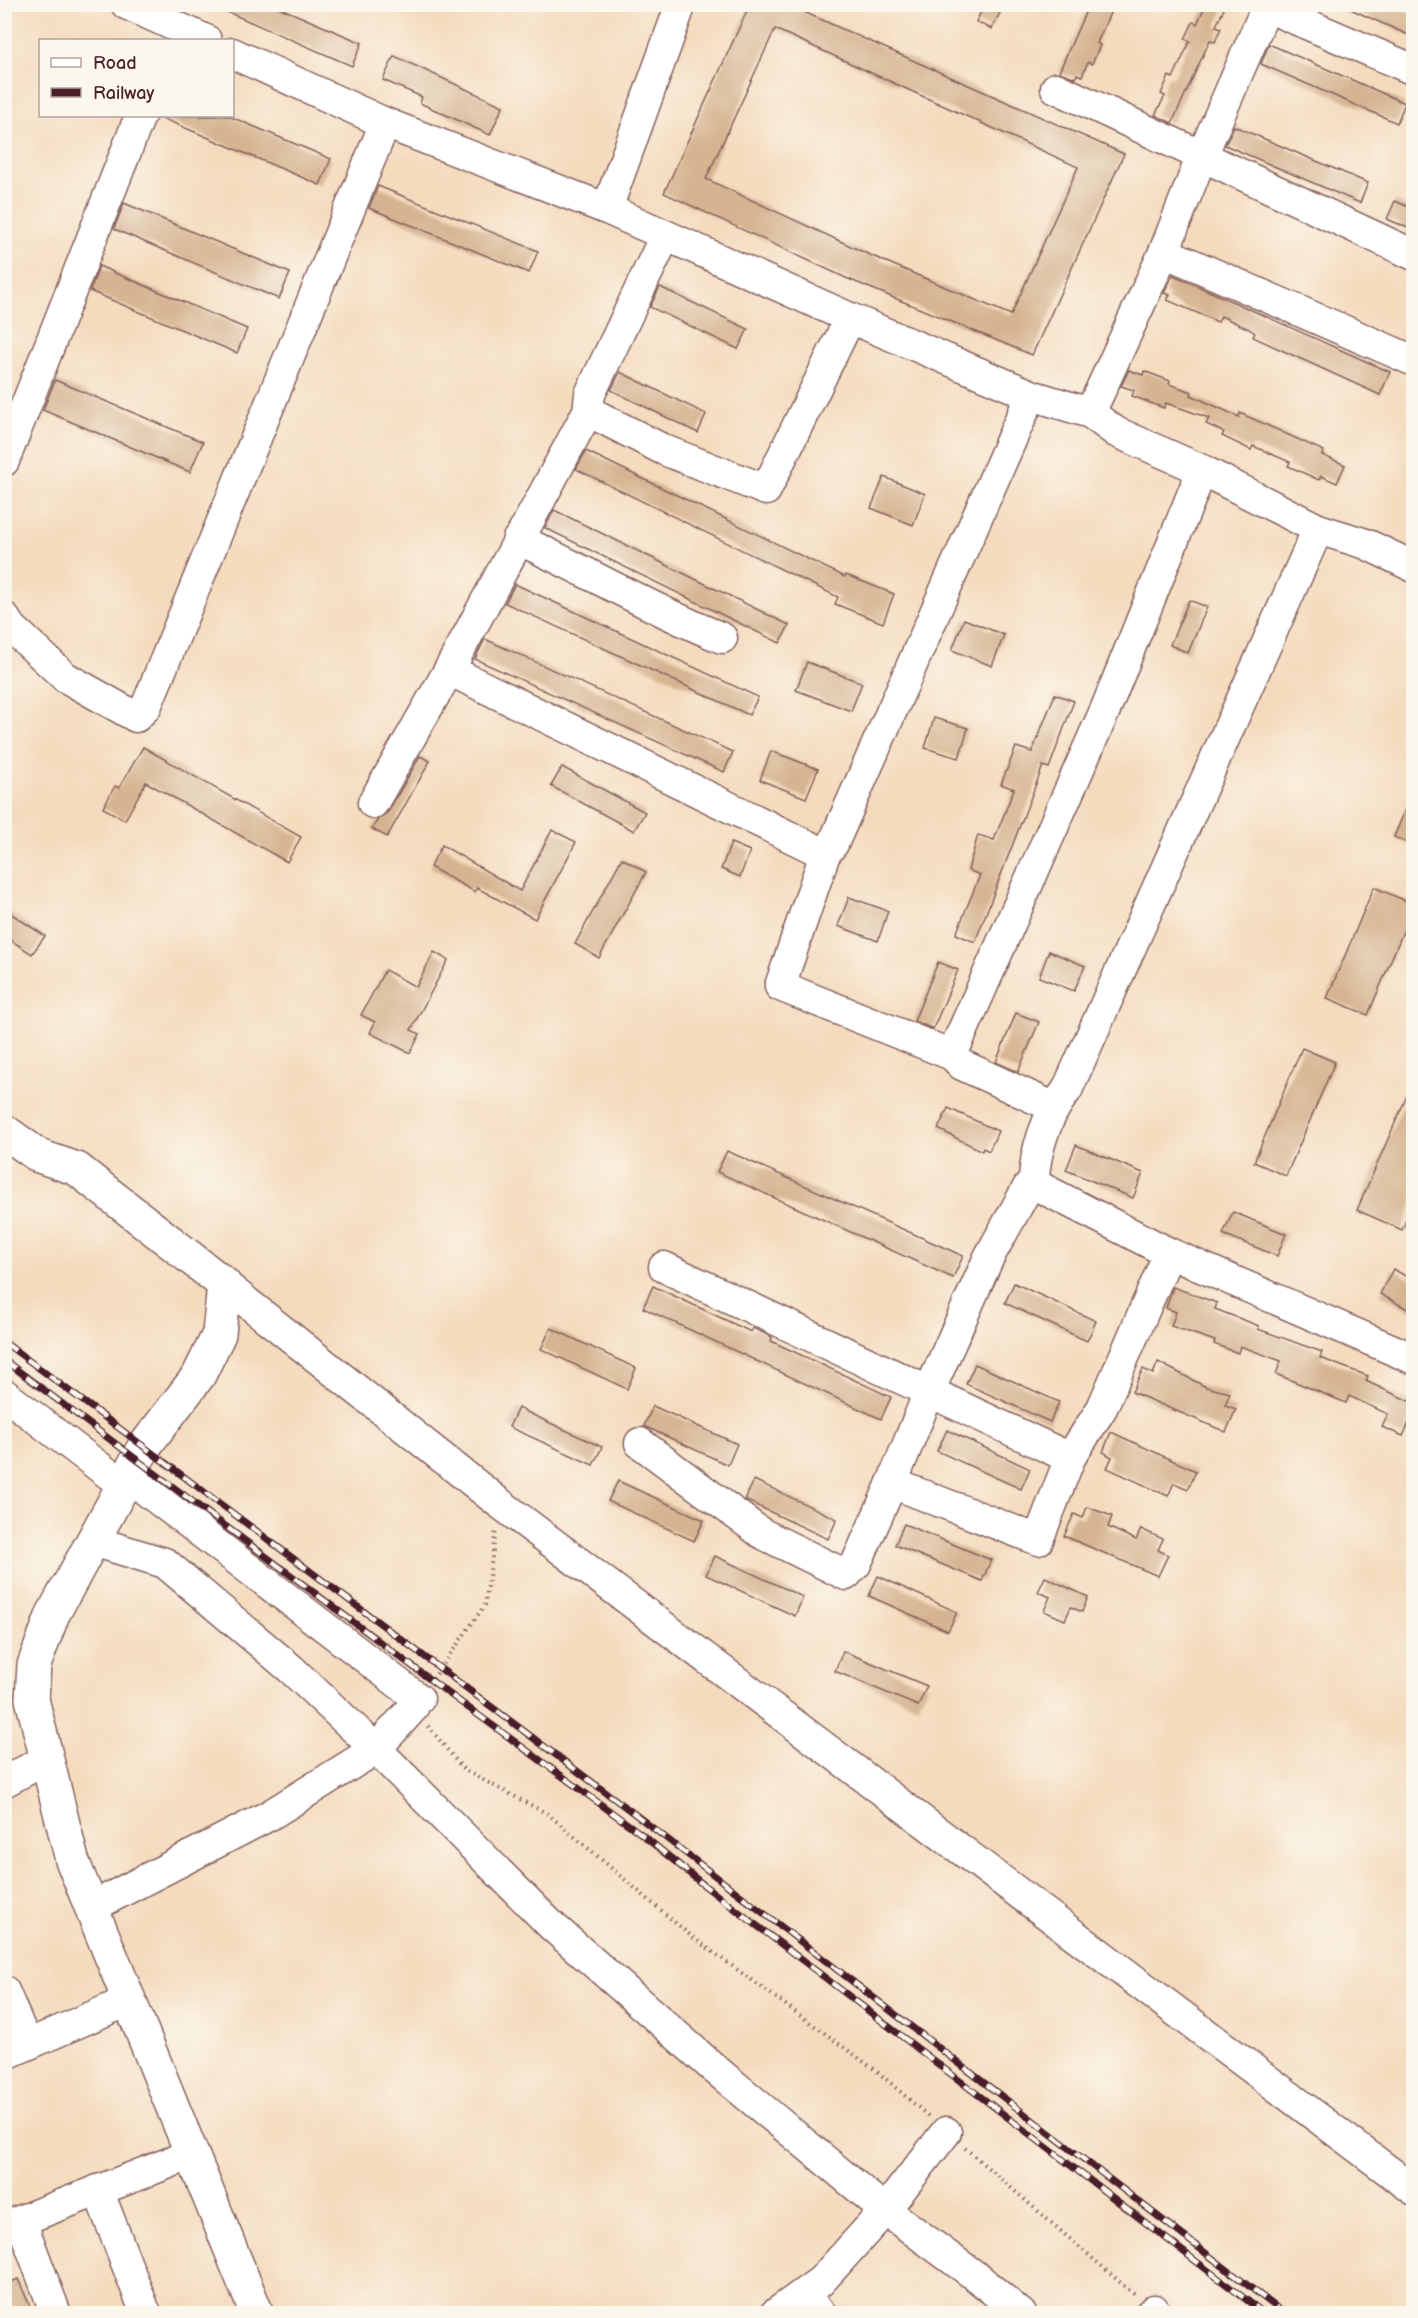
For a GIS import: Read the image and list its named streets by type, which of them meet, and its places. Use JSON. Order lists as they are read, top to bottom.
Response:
{
  "legend": ["Road", "Railway"]
}
